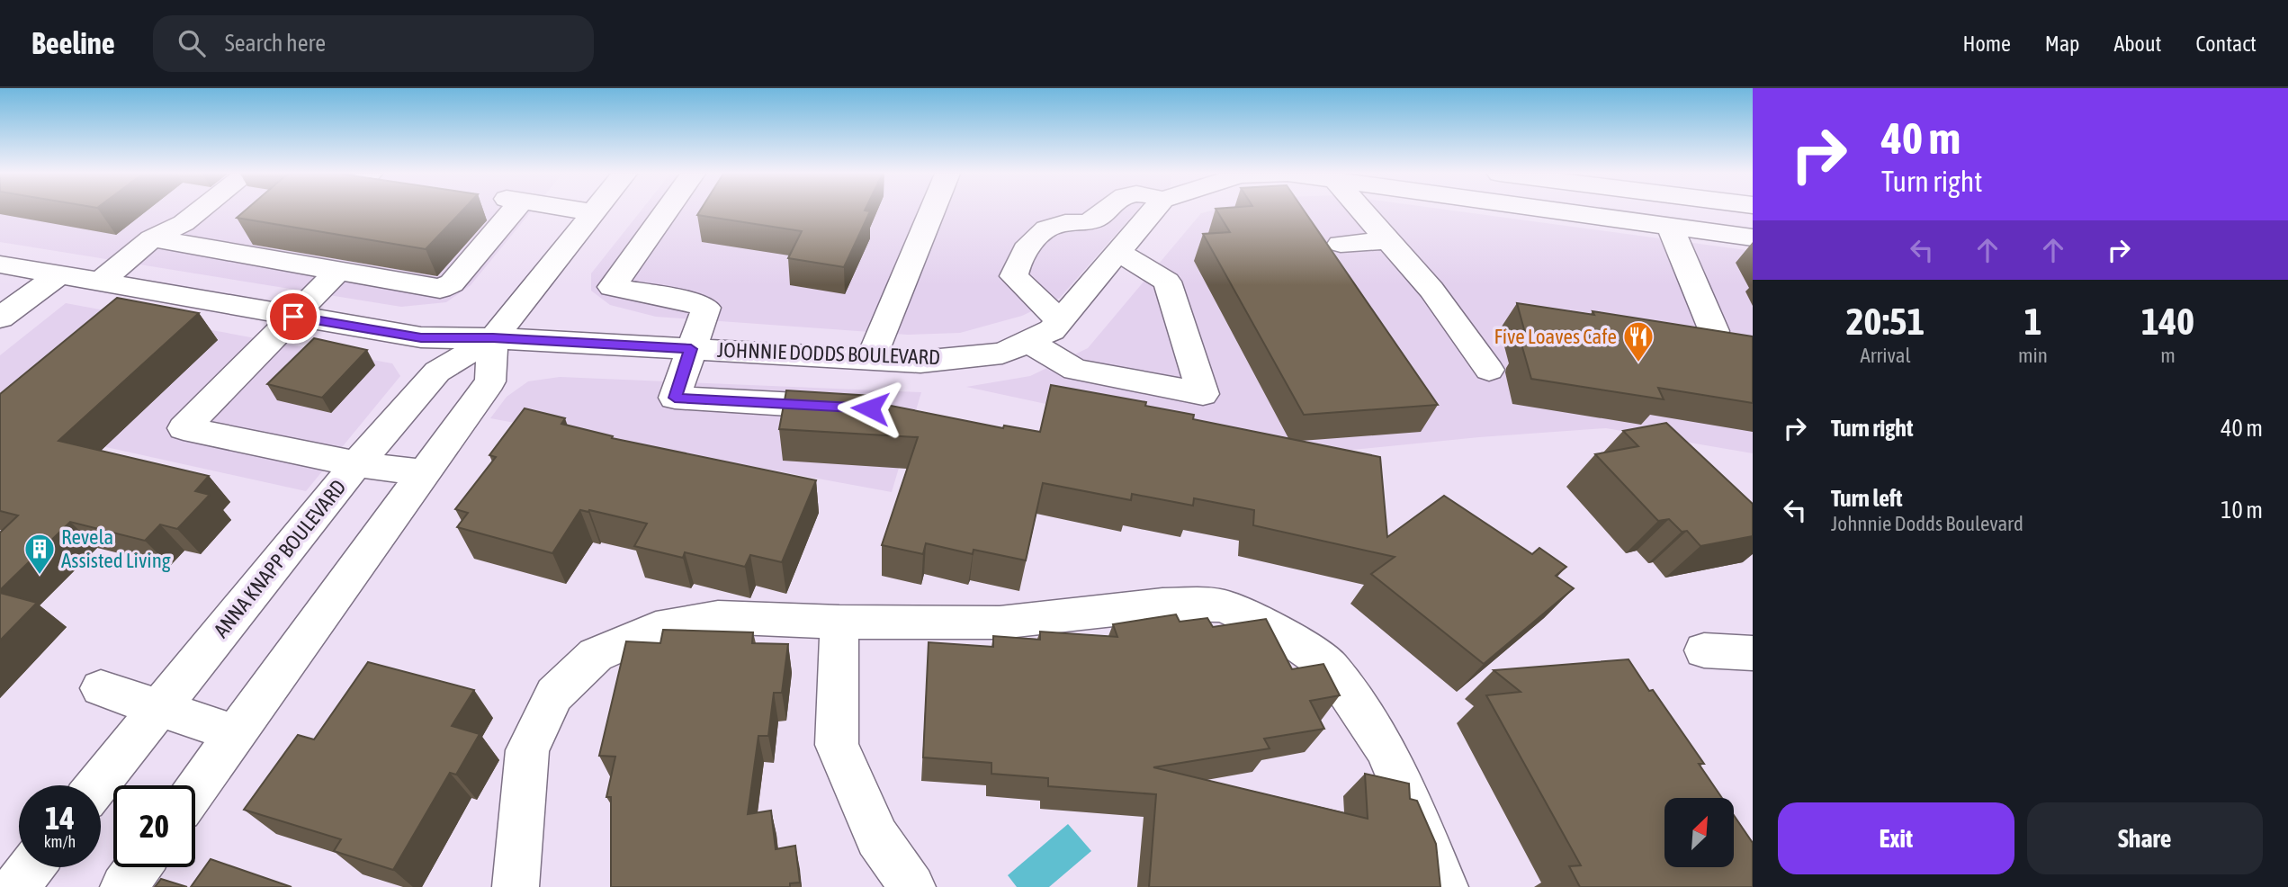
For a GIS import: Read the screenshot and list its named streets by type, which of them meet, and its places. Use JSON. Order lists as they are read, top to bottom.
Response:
{
  "streets": {
    "main road": ["JOHNNIE DODDS BOULEVARD", "ANNA KNAPP BOULEVARD"]
  },
  "crossings": [
    ["JOHNNIE DODDS BOULEVARD", "ANNA KNAPP BOULEVARD"]
  ],
  "places": {
    "restaurant": ["Five Loaves Cafe"],
    "building": ["Revela Assisted Living"]
  },
  "north": "top right",
  "page": {
    "header": "Beeline",
    "search": "Search here",
    "nav": [
      "Home",
      "Map",
      "About",
      "Contact"
    ],
    "turn": ["40 m", "Turn right"],
    "eta": [
      "20:51",
      "Arrival",
      "1",
      "min",
      "140",
      "m"
    ],
    "list": [
      {
        "name": "Turn right",
        "value": "40 m"
      },
      {
        "name": "Turn left",
        "note": "Johnnie Dodds Boulevard",
        "value": "10 m"
      }
    ],
    "speed": "14 km/h",
    "limit": "20",
    "buttons": ["Exit", "Share"]
  }
}
